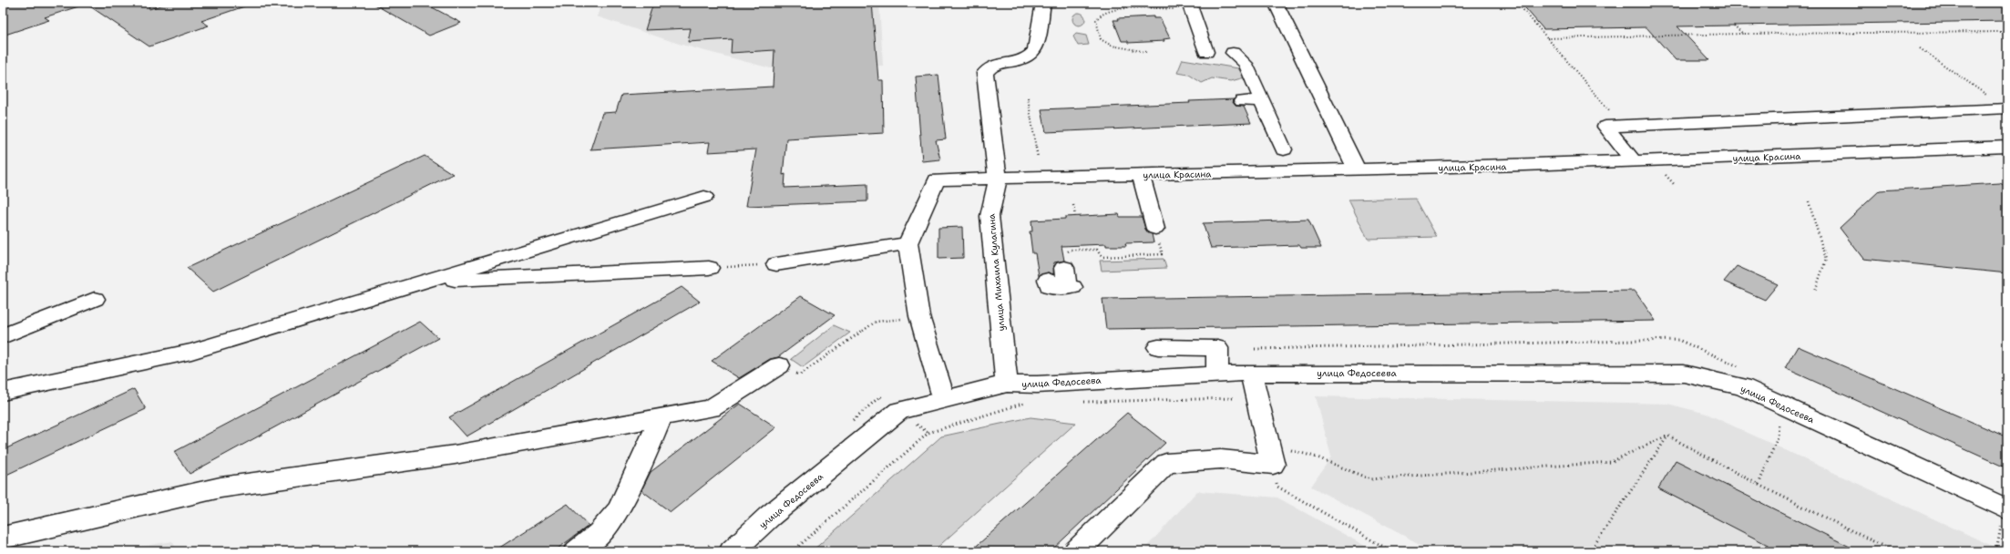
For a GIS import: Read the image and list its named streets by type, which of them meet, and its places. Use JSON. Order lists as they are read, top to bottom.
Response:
{
  "streets": {
    "street": ["улица Красина", "улица Михаила Кулагина", "улица Федосеева"]
  },
  "crossings": [
    ["улица Красина", "улица Михаила Кулагина"],
    ["улица Михаила Кулагина", "улица Федосеева"]
  ]
}
